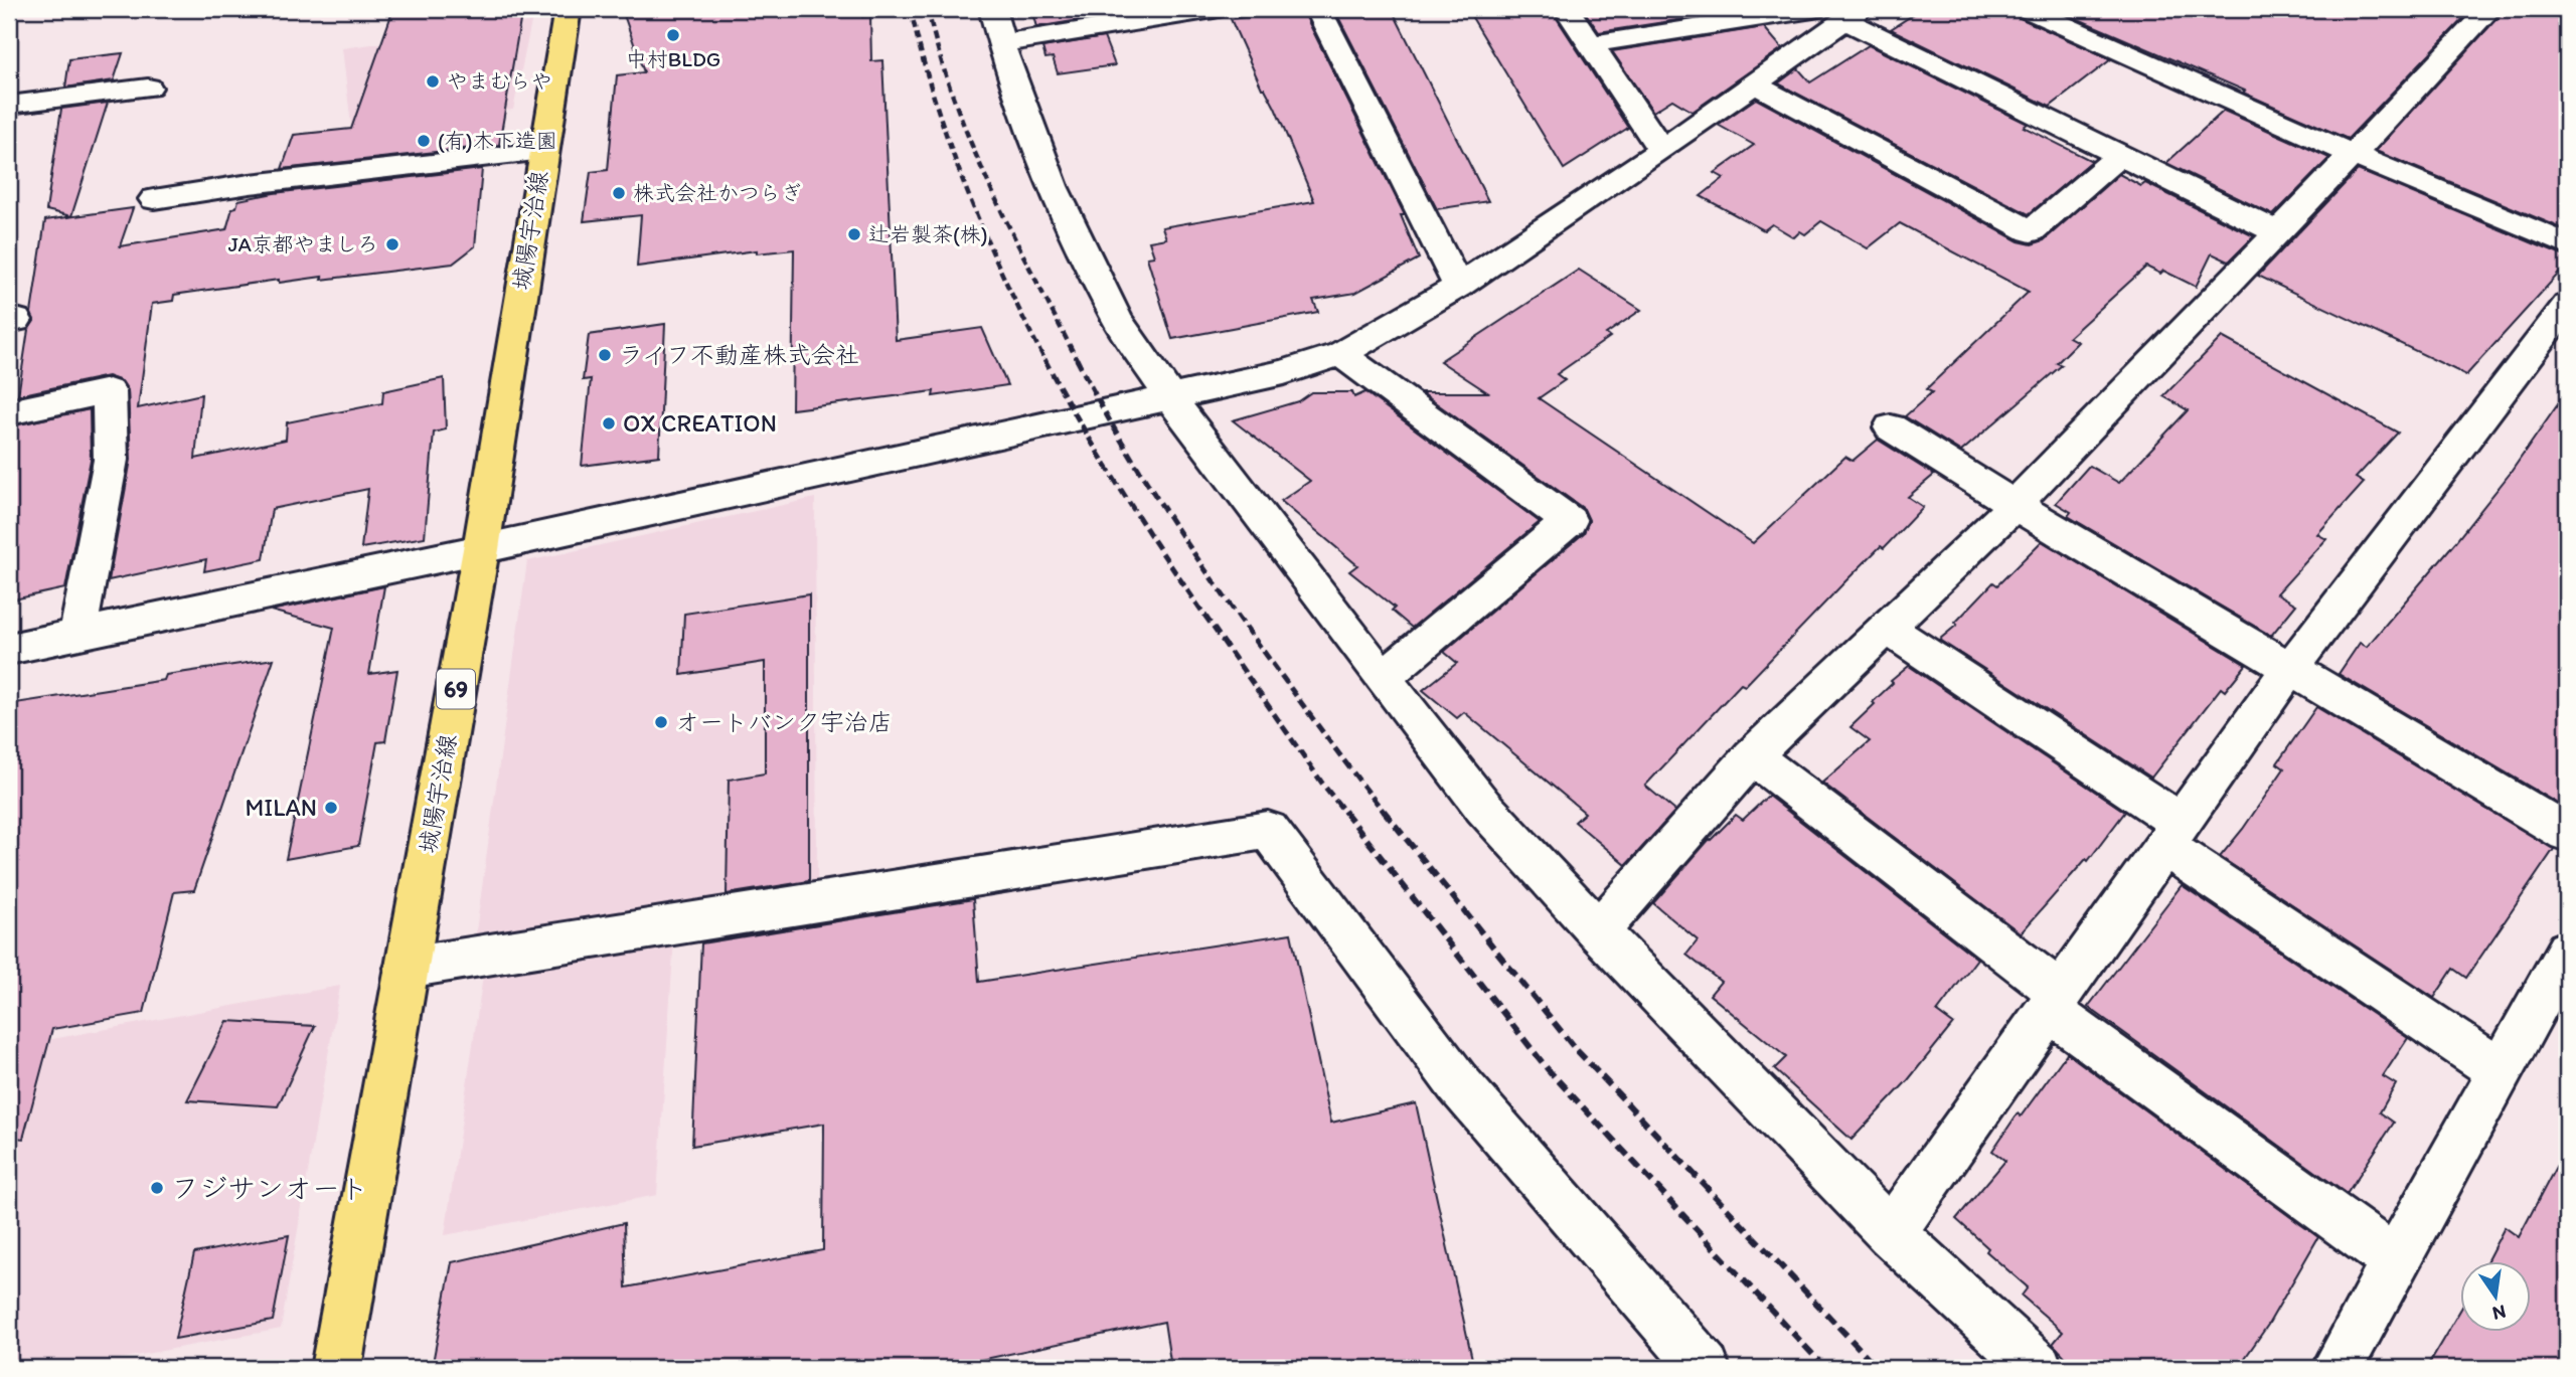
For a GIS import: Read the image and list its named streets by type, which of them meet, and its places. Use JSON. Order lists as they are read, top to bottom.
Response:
{
  "streets": {
    "main road": ["城陽宇治線", "69"]
  },
  "places": [
    "中村BLDG",
    "やまむらや",
    "(有)木下造園",
    "株式会社かつらぎ",
    "辻岩製茶(株)",
    "JA京都やましろ",
    "ライフ不動産株式会社",
    "OX CREATION",
    "オートバンク宇治店",
    "MILAN",
    "フジサンオート"
  ],
  "north": "bottom"
}
